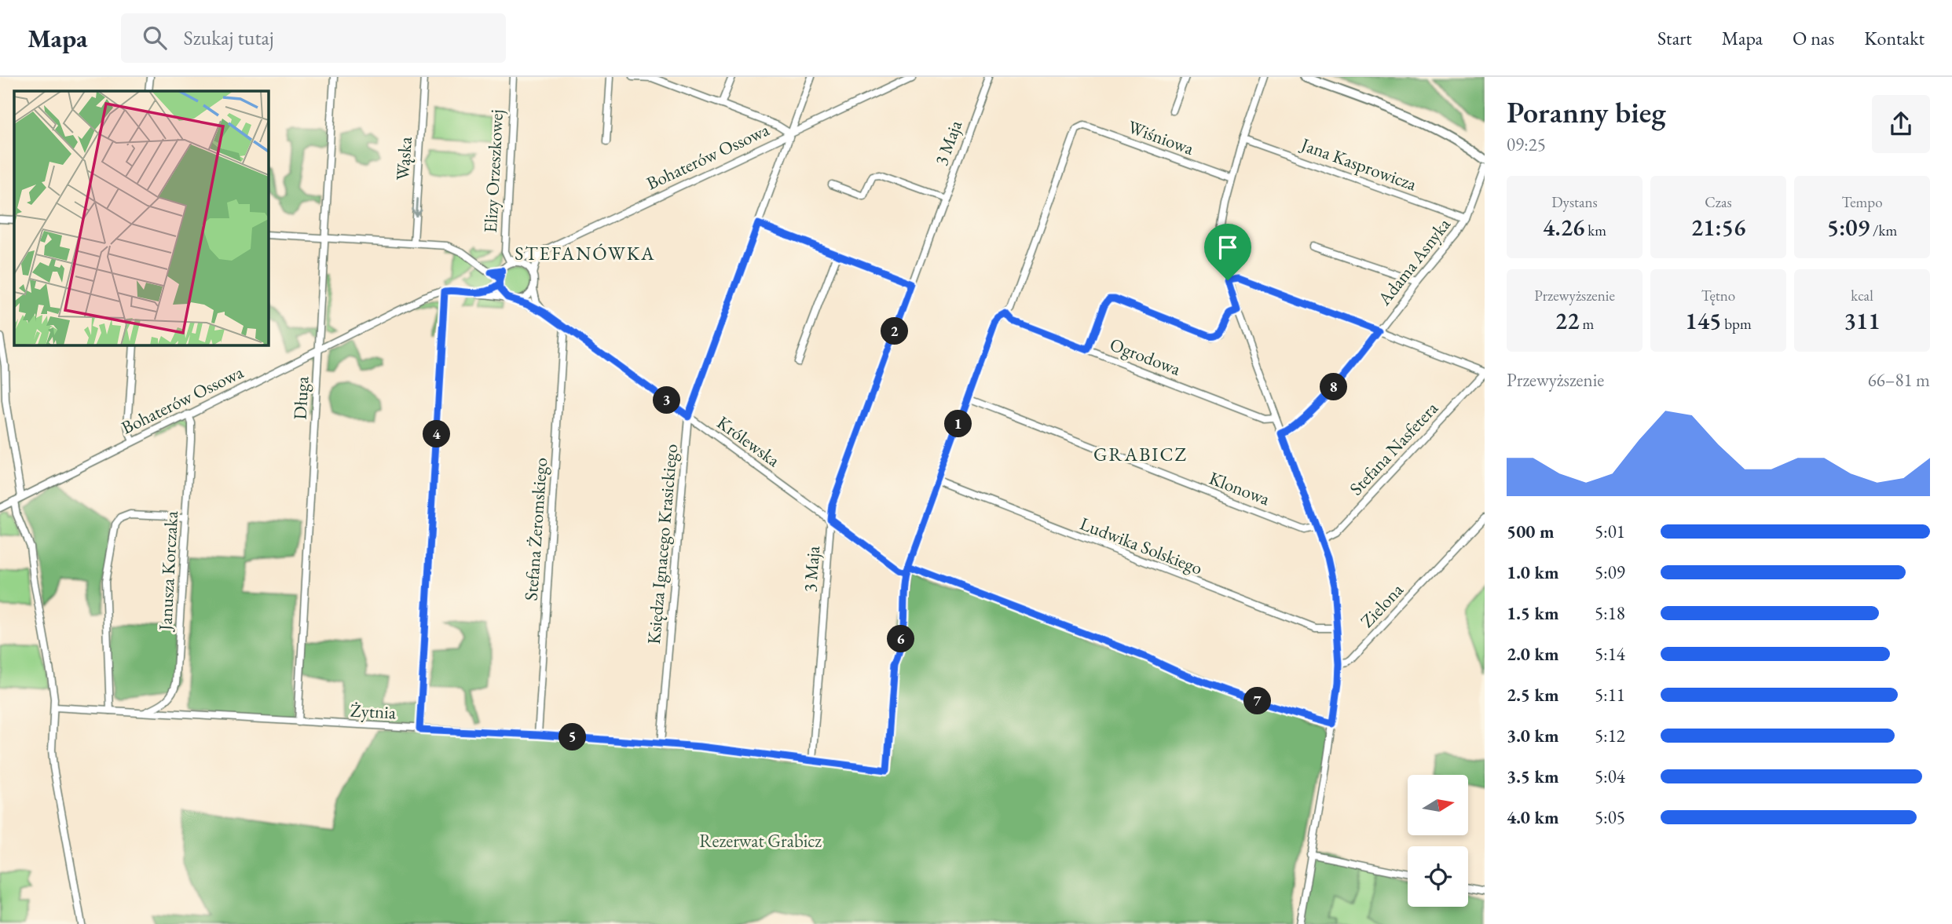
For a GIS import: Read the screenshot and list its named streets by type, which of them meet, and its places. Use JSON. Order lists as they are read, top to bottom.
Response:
{
  "streets": {
    "street": [
      "Wiśniowa",
      "3 Maja",
      "Bohaterów Ossowa",
      "Wąska",
      "Jana Kasprowicza",
      "Elizy Orzeszkowej",
      "Adama Asnyka",
      "Ogrodowa",
      "Długa",
      "Królewska",
      "Stefana Nasfetera",
      "Klonowa",
      "Stefana Żeromskiego",
      "Księdza Ignacego Krasickiego",
      "Ludwika Solskiego",
      "Janusza Korczaka",
      "Zielona",
      "Żytnia"
    ]
  },
  "crossings": [
    ["Wiśniowa", "Ogrodowa"],
    ["3 Maja", "Królewska"],
    ["3 Maja", "Żytnia"],
    ["Bohaterów Ossowa", "Elizy Orzeszkowej"],
    ["Bohaterów Ossowa", "Długa"],
    ["Bohaterów Ossowa", "Królewska"],
    ["Bohaterów Ossowa", "Księdza Ignacego Krasickiego"],
    ["Bohaterów Ossowa", "Janusza Korczaka"],
    ["Jana Kasprowicza", "Adama Asnyka"],
    ["Elizy Orzeszkowej", "Królewska"],
    ["Długa", "Żytnia"],
    ["Królewska", "Stefana Żeromskiego"],
    ["Królewska", "Księdza Ignacego Krasickiego"],
    ["Królewska", "Żytnia"],
    ["Stefana Żeromskiego", "Żytnia"],
    ["Księdza Ignacego Krasickiego", "Żytnia"],
    ["Janusza Korczaka", "Żytnia"]
  ],
  "one_way": ["Wąska"],
  "districts": ["STEFANÓWKA", "GRABICZ"],
  "parks": ["Rezerwat Grabicz"],
  "north": "right",
  "page": {
    "header": "Mapa",
    "search": "Szukaj tutaj",
    "nav": [
      "Start",
      "Mapa",
      "O nas",
      "Kontakt"
    ],
    "heading": ["Poranny bieg", "09:25"],
    "stats": [
      ["Dystans", "4.26 km"],
      ["Czas", "21:56"],
      ["Tempo", "5:09 /km"],
      ["Przewyższenie", "22 m"],
      ["Tętno", "145 bpm"],
      ["kcal", "311"]
    ],
    "pins": [
      "2",
      "8",
      "3",
      "1",
      "4",
      "6",
      "7",
      "5"
    ],
    "chart": ["Przewyższenie", "66–81 m"],
    "list": [
      {
        "name": "500 m",
        "note": "5:01"
      },
      {
        "name": "1.0 km",
        "note": "5:09"
      },
      {
        "name": "1.5 km",
        "note": "5:18"
      },
      {
        "name": "2.0 km",
        "note": "5:14"
      },
      {
        "name": "2.5 km",
        "note": "5:11"
      },
      {
        "name": "3.0 km",
        "note": "5:12"
      },
      {
        "name": "3.5 km",
        "note": "5:04"
      },
      {
        "name": "4.0 km",
        "note": "5:05"
      }
    ]
  }
}
